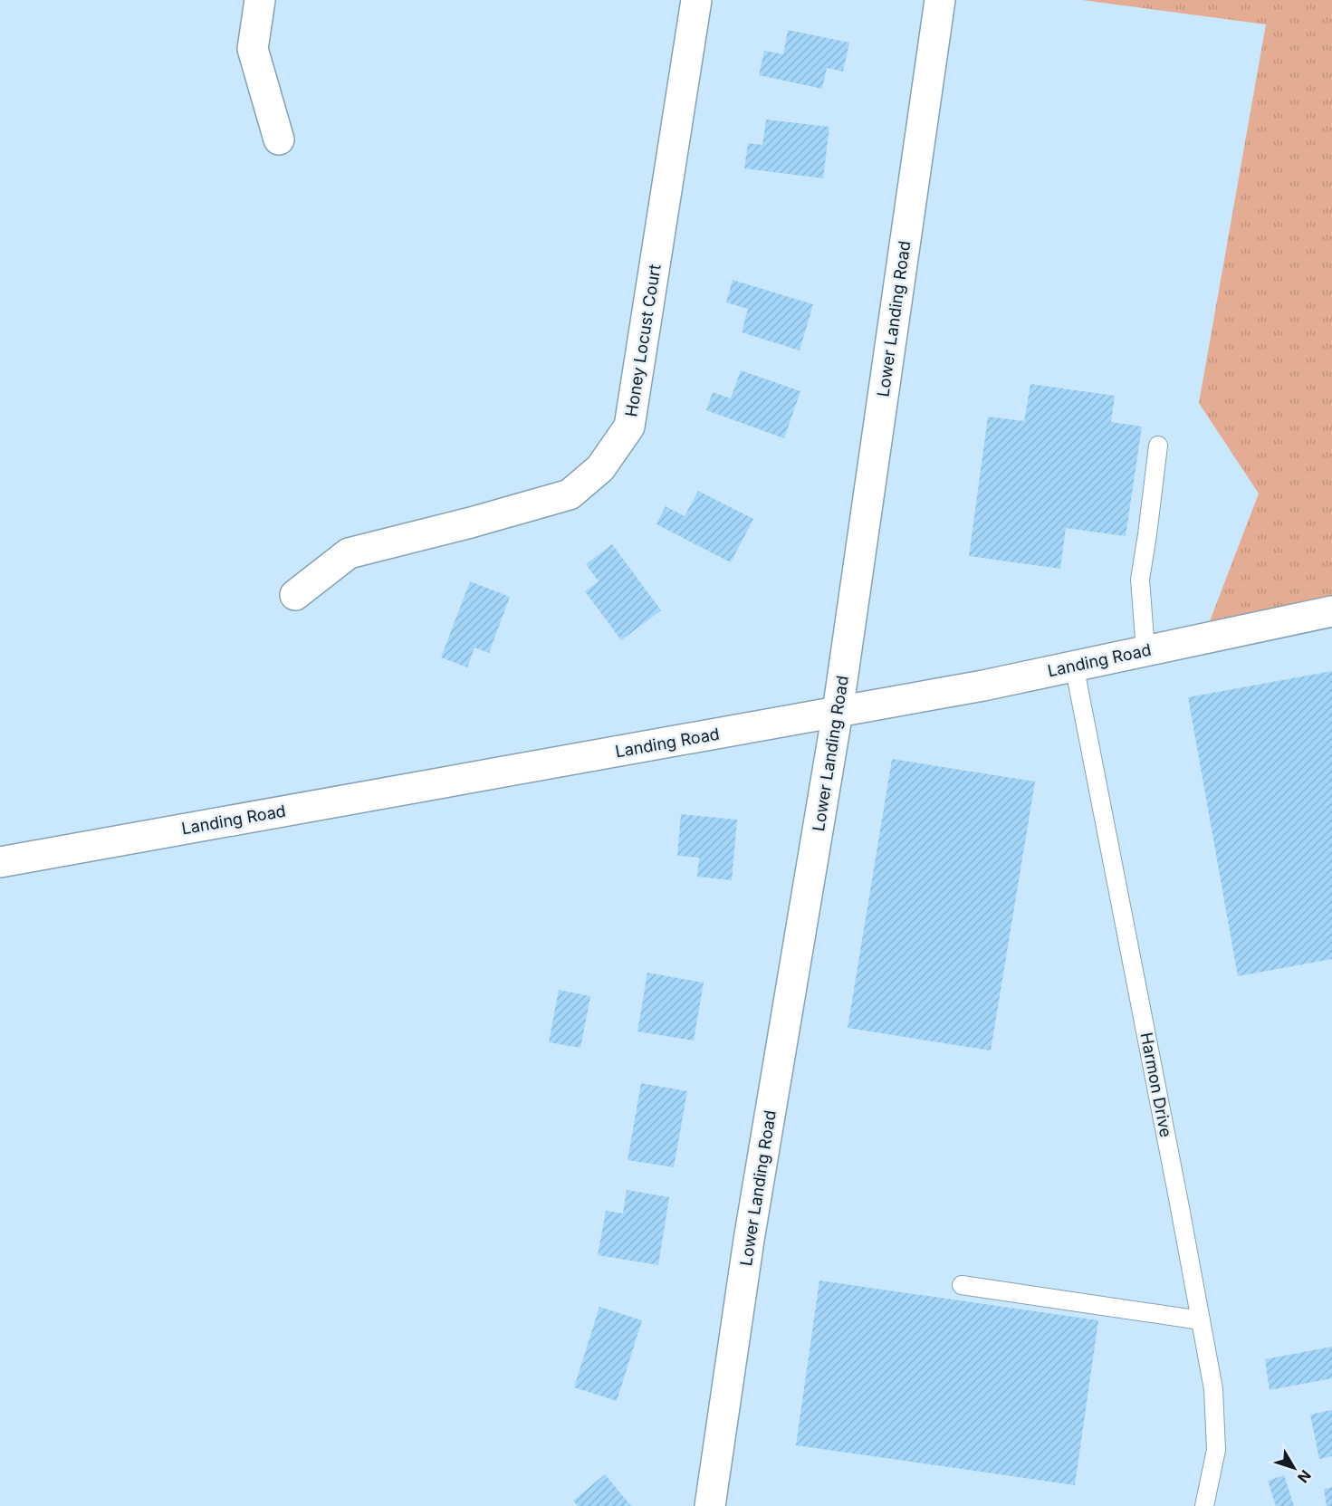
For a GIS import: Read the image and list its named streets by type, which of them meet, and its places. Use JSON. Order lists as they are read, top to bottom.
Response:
{
  "streets": {
    "street": ["Lower Landing Road", "Honey Locust Court", "Landing Road"],
    "lane": ["Harmon Drive"]
  },
  "crossings": [
    ["Lower Landing Road", "Landing Road"],
    ["Landing Road", "Harmon Drive"]
  ],
  "north": "bottom right"
}
